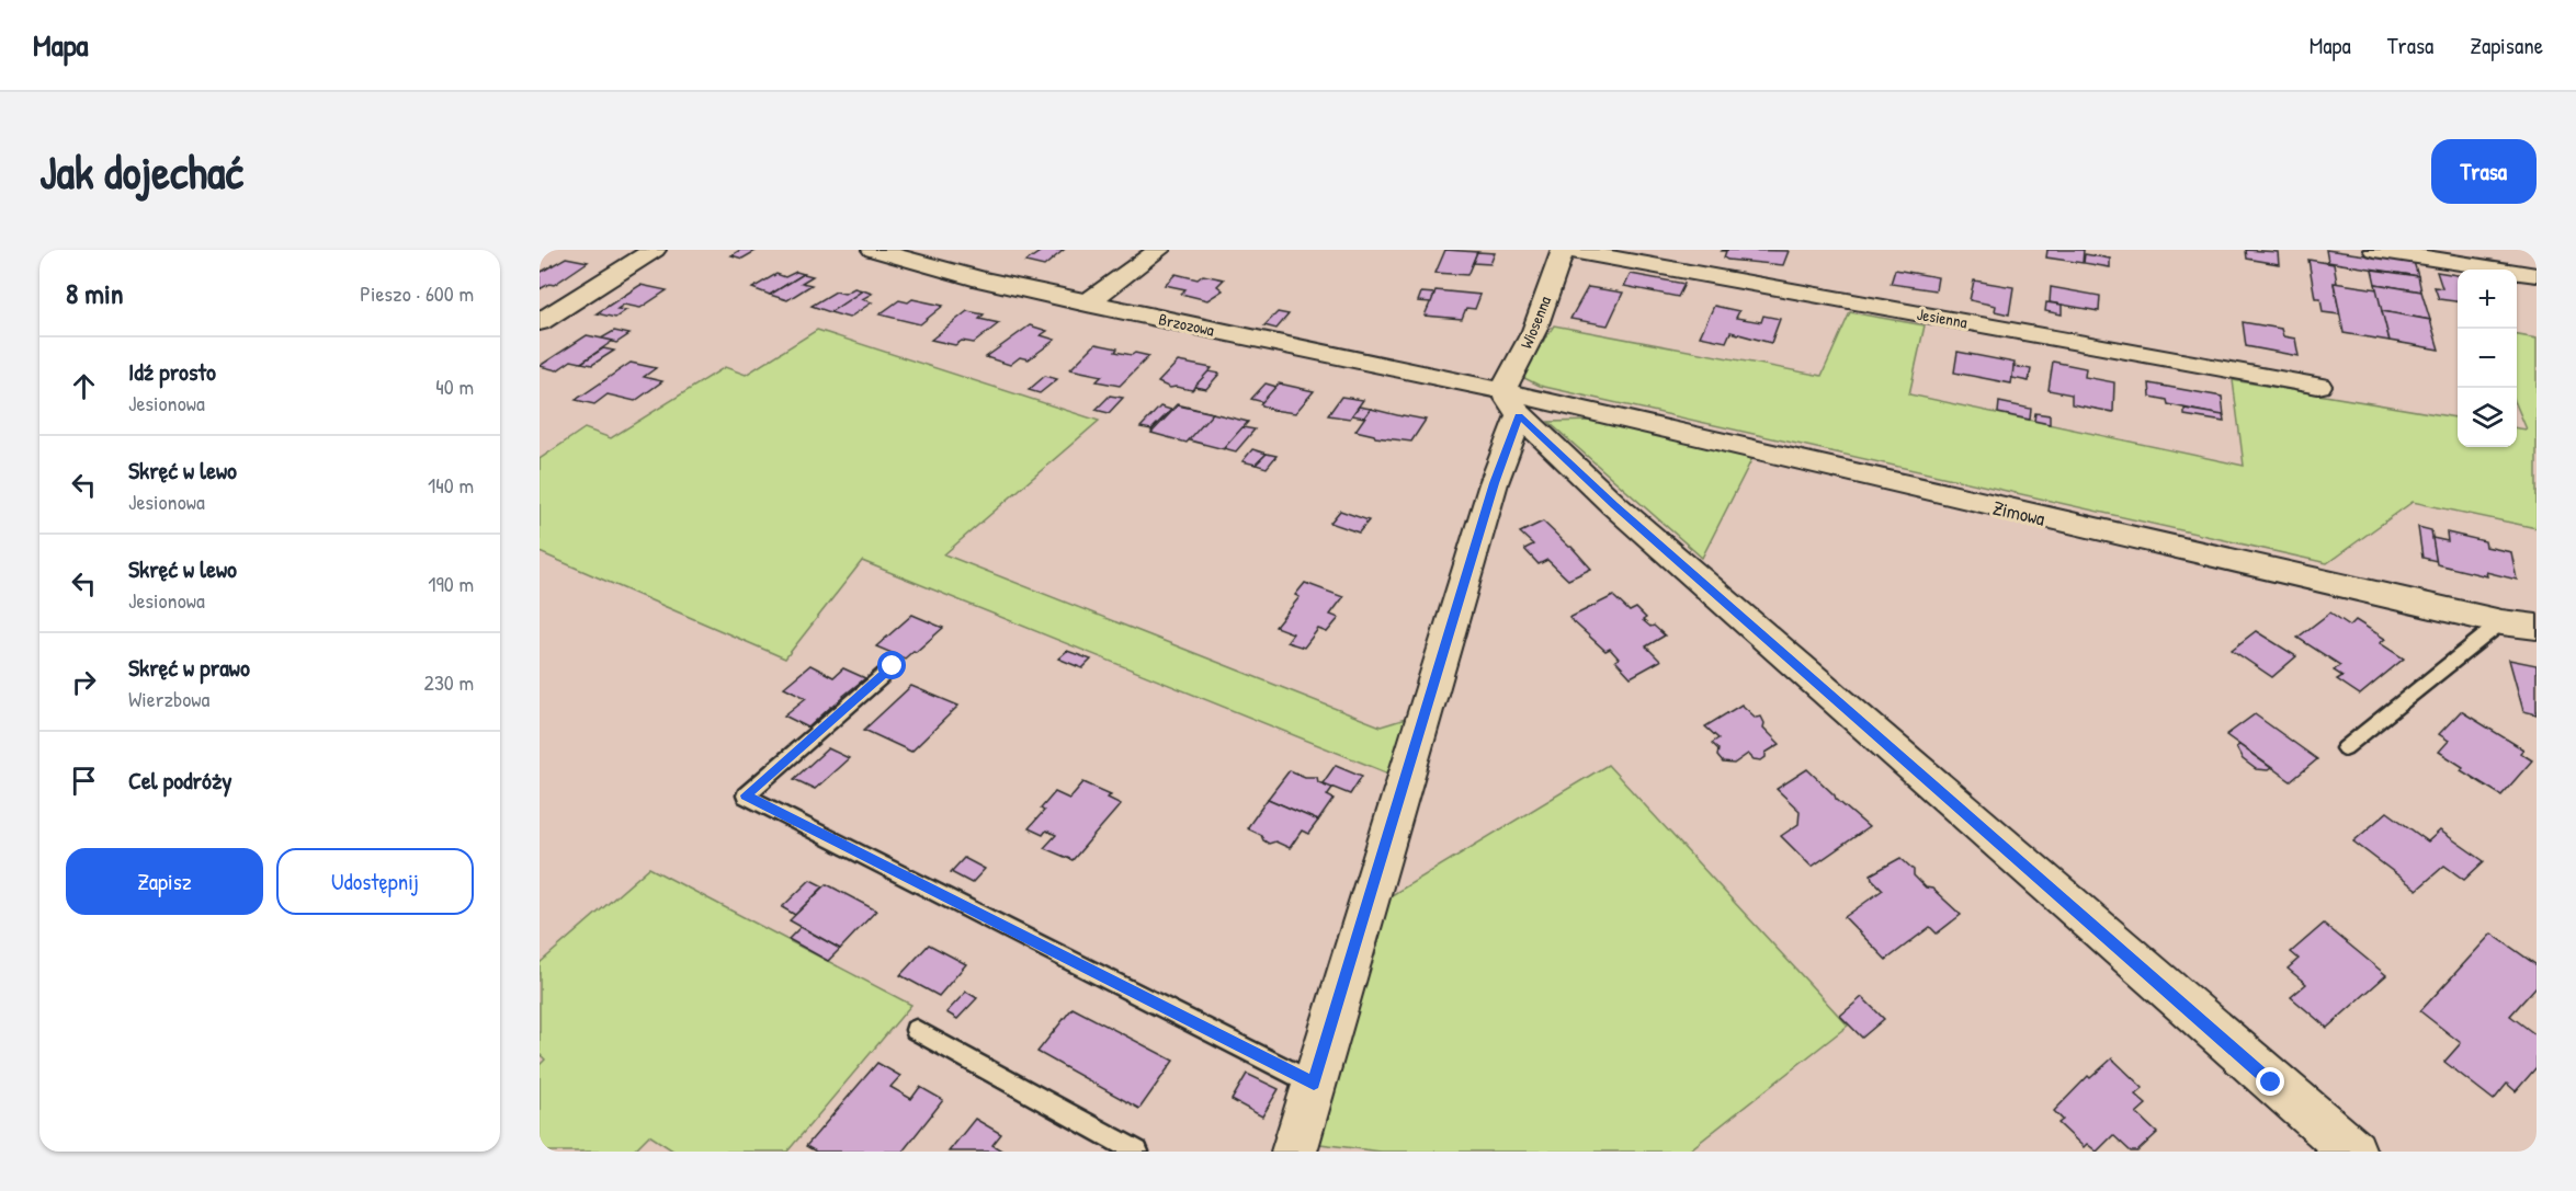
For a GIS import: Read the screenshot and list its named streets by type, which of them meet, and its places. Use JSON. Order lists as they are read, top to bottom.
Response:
{
  "streets": {
    "street": [
      "Jesienna",
      "Wiosenna",
      "Brzozowa",
      "Zimowa"
    ]
  },
  "crossings": [
    ["Jesienna", "Wiosenna"],
    ["Wiosenna", "Brzozowa"],
    ["Wiosenna", "Zimowa"],
    ["Brzozowa", "Zimowa"]
  ],
  "page": {
    "header": "Mapa",
    "nav": ["Mapa", "Trasa", "Zapisane"],
    "buttons": [
      "Trasa",
      ["Zapisz", "Udostępnij"]
    ],
    "title": "Jak dojechać",
    "heading": ["8 min", "Pieszo · 600 m"],
    "map_buttons": ["+", "−"],
    "list": [
      ["Idź prosto", "Jesionowa", "40 m"],
      ["Skręć w lewo", "Jesionowa", "140 m"],
      ["Skręć w lewo", "Jesionowa", "190 m"],
      ["Skręć w prawo", "Wierzbowa", "230 m"],
      "Cel podróży"
    ]
  }
}
